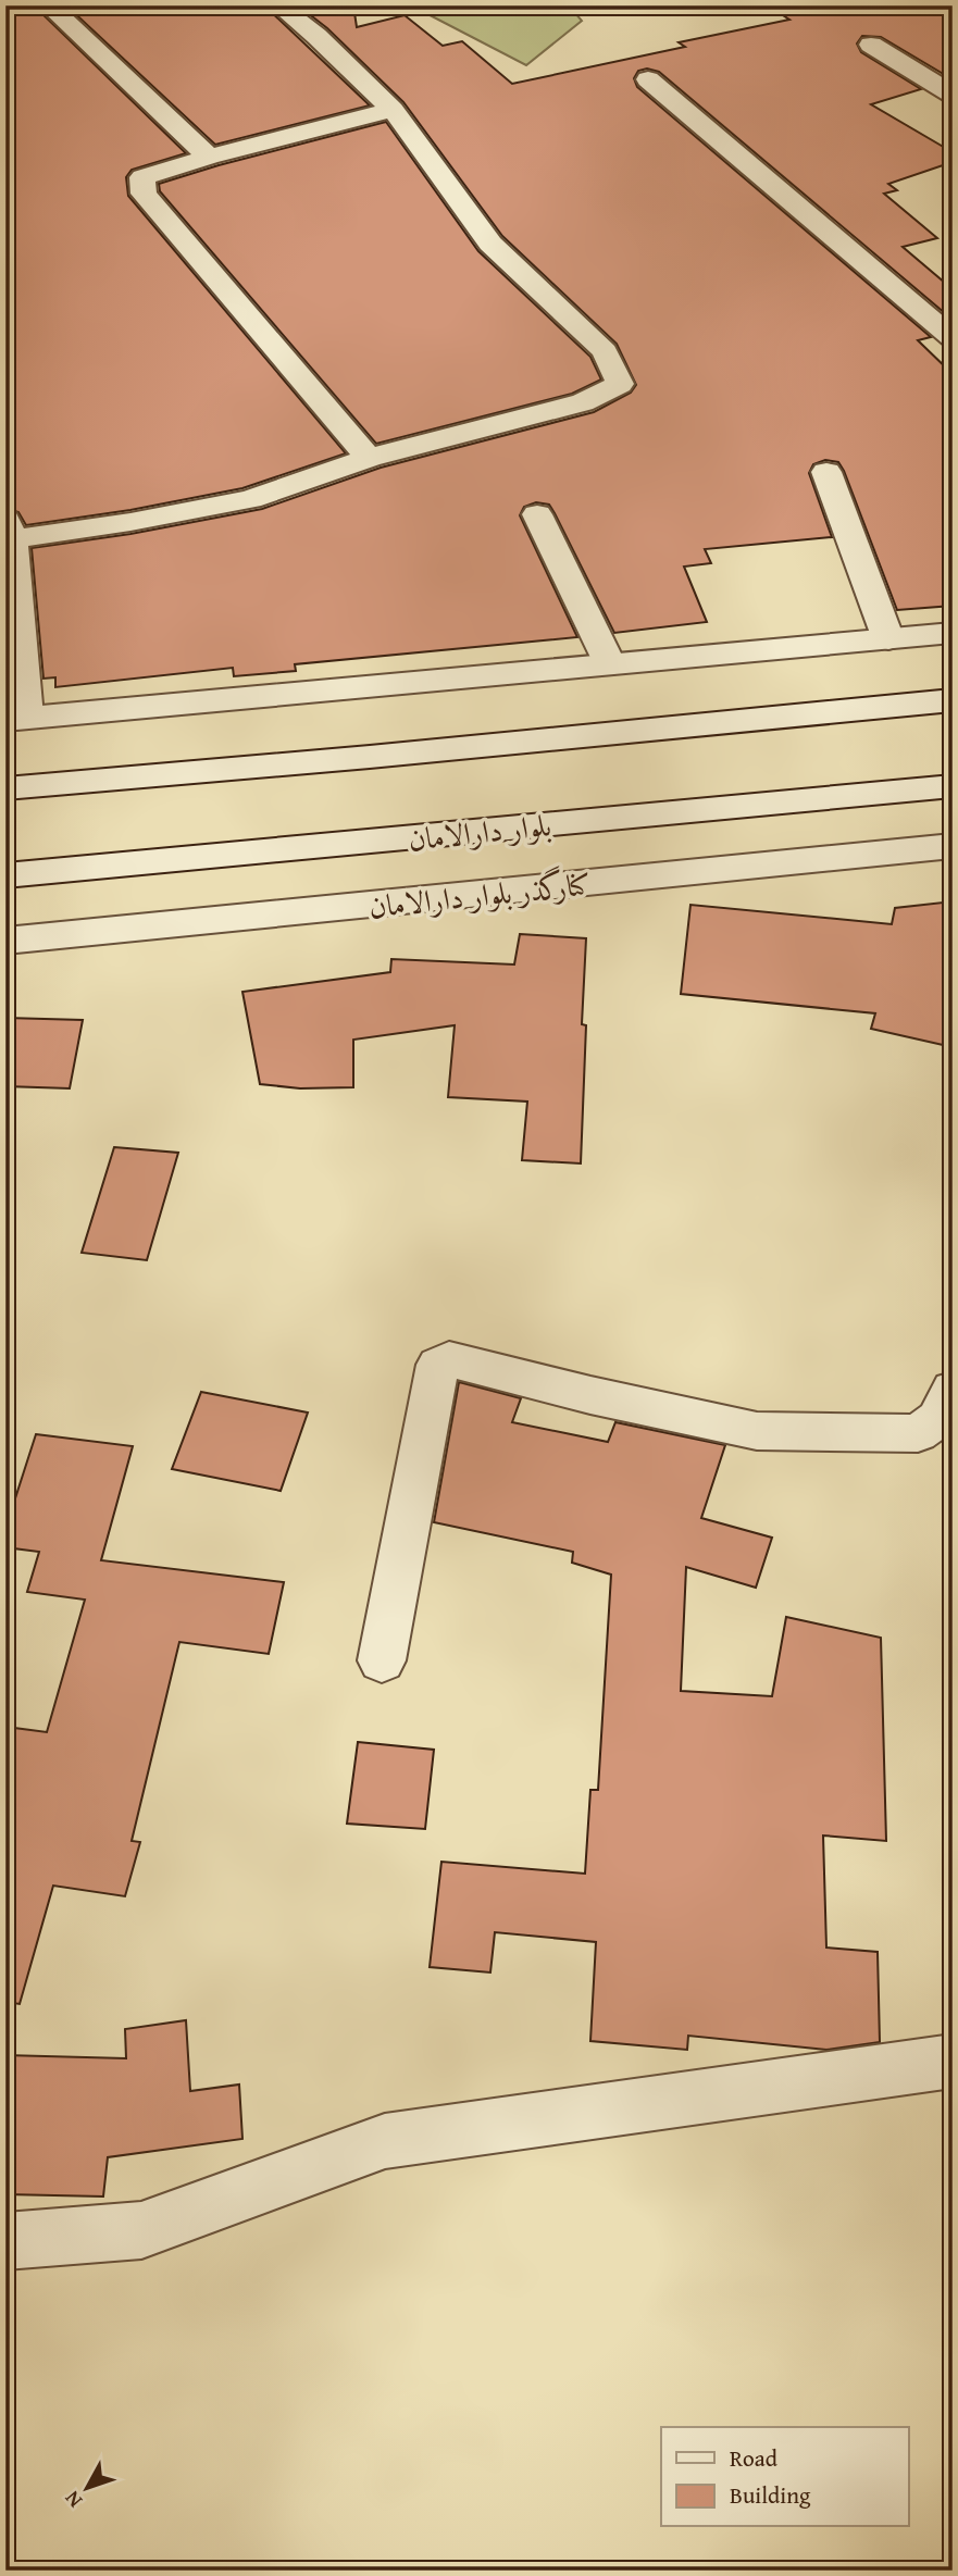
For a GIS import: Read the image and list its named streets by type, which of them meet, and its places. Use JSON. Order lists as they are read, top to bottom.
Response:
{
  "streets": {
    "street": ["بلوار دارالامان", "کنارگذر بلوار دارالامان"]
  },
  "legend": ["Road", "Building"],
  "north": "bottom left"
}
